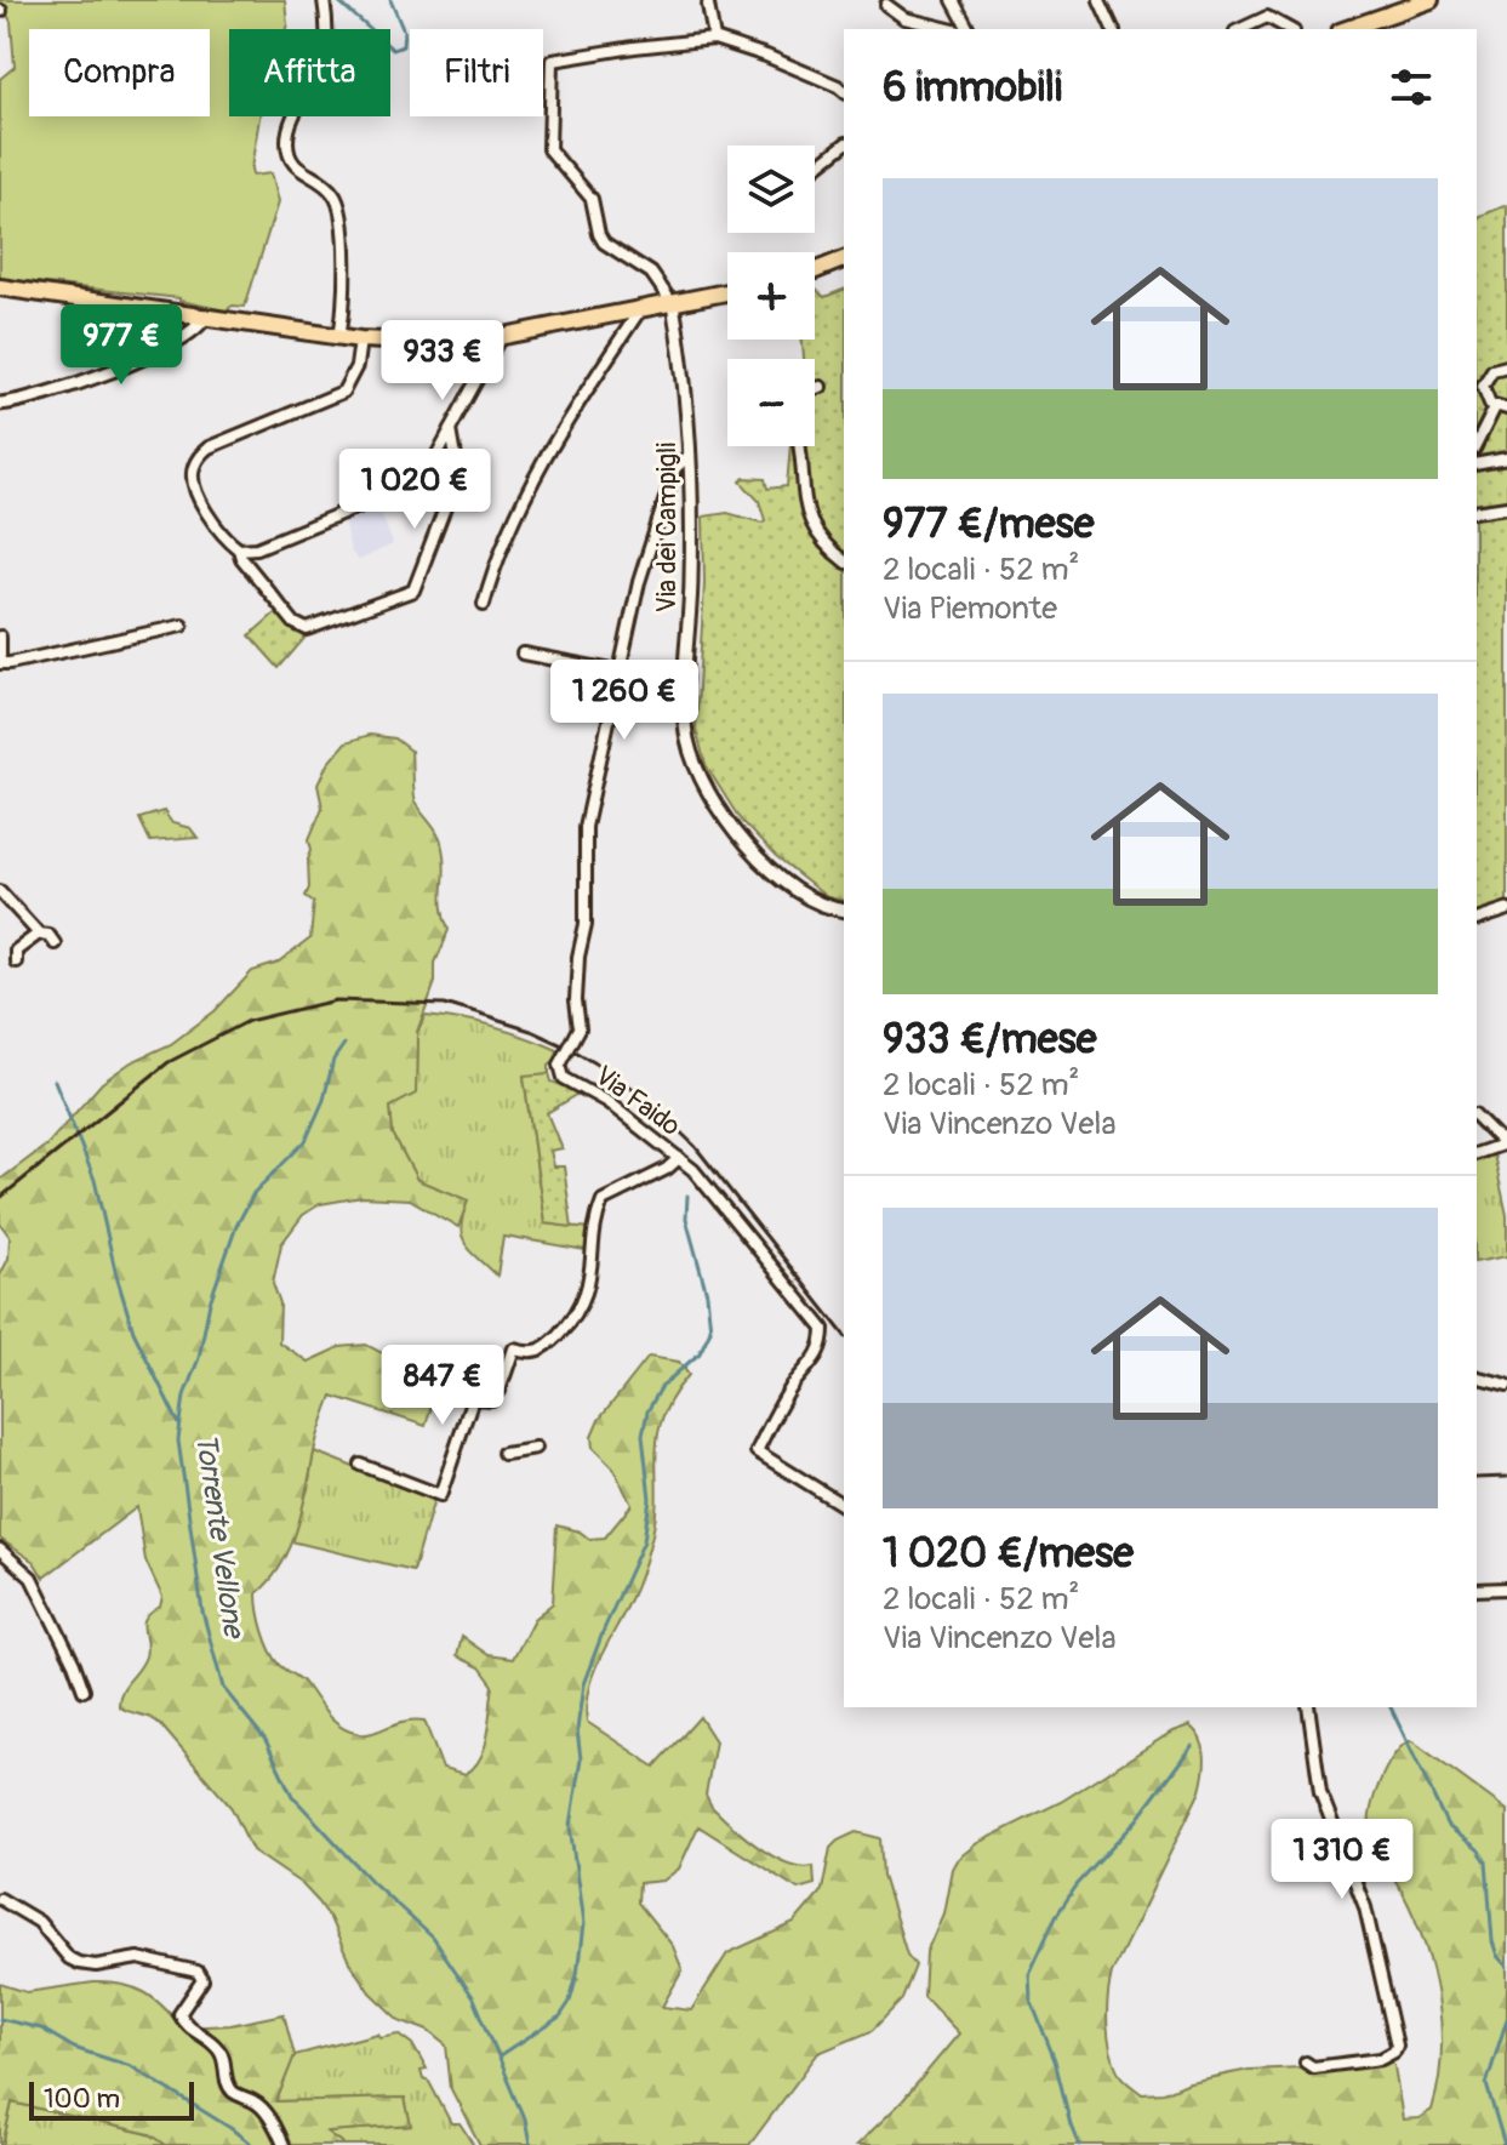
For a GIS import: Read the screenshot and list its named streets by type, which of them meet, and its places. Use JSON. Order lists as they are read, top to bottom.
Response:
{
  "streets": {
    "street": ["Via dei Campigli", "Via Faido"]
  },
  "crossings": [
    ["Via dei Campigli", "Via Faido"]
  ],
  "water": ["Torrente Vellone"],
  "scale_bar": "100 m",
  "page": {
    "chip": ["Compra", "Affitta", "Filtri"],
    "heading": "6 immobili",
    "map_buttons": ["+", "−"],
    "list": [
      {
        "name": "977 €/mese",
        "note": "2 locali · 52 m² · Via Piemonte"
      },
      {
        "name": "933 €/mese",
        "note": "2 locali · 52 m² · Via Vincenzo Vela"
      },
      {
        "name": "1 020 €/mese",
        "note": "2 locali · 52 m² · Via Vincenzo Vela"
      }
    ],
    "price": [
      "977 €",
      "933 €",
      "1 020 €",
      "1 260 €",
      "847 €",
      "1 310 €"
    ],
    "scale": "100 m"
  }
}
